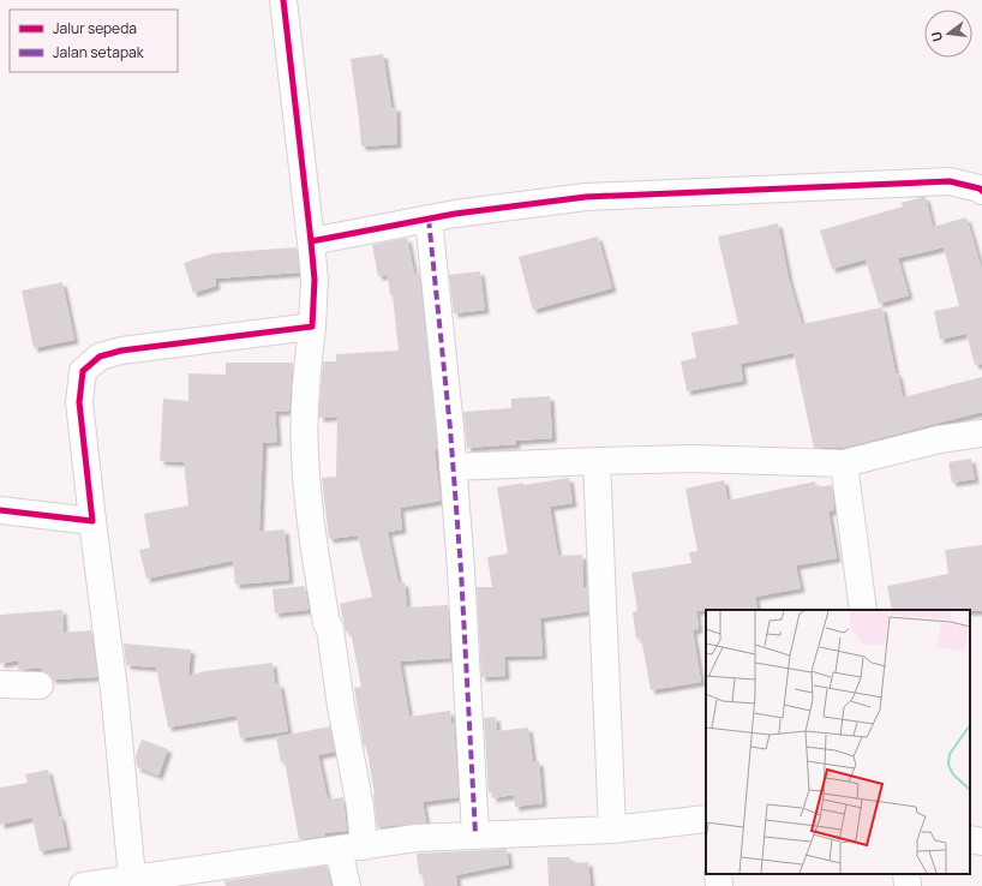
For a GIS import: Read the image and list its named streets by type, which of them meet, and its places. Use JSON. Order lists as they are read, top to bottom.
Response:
{
  "legend": ["Jalur sepeda", "Jalan setapak"],
  "north": "left"
}
